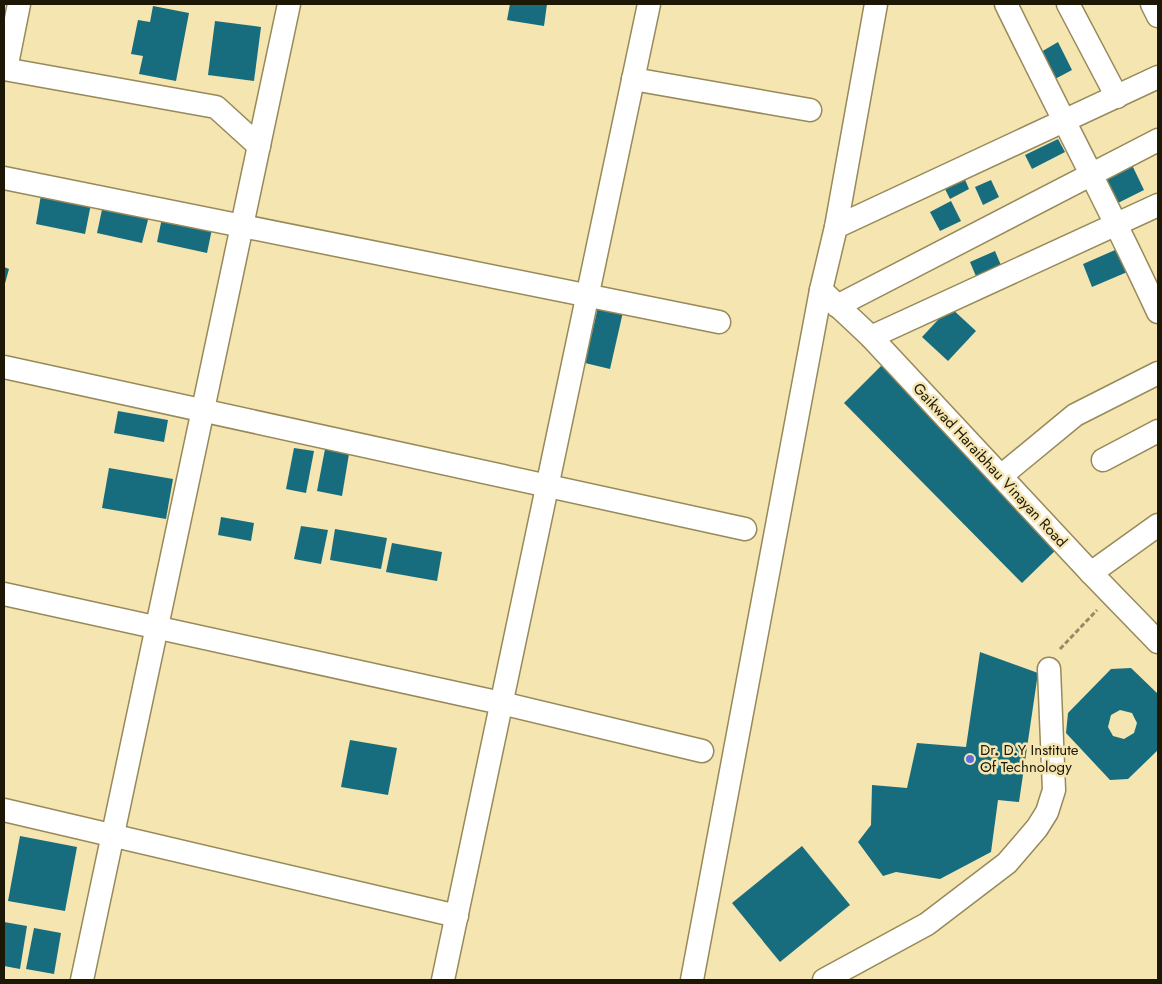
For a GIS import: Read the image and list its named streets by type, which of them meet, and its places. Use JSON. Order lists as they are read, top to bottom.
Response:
{
  "streets": {
    "street": ["Gaikwad Haraibhau Vinayan Road"]
  },
  "places": ["Dr. D.Y Institute Of Technology"]
}
